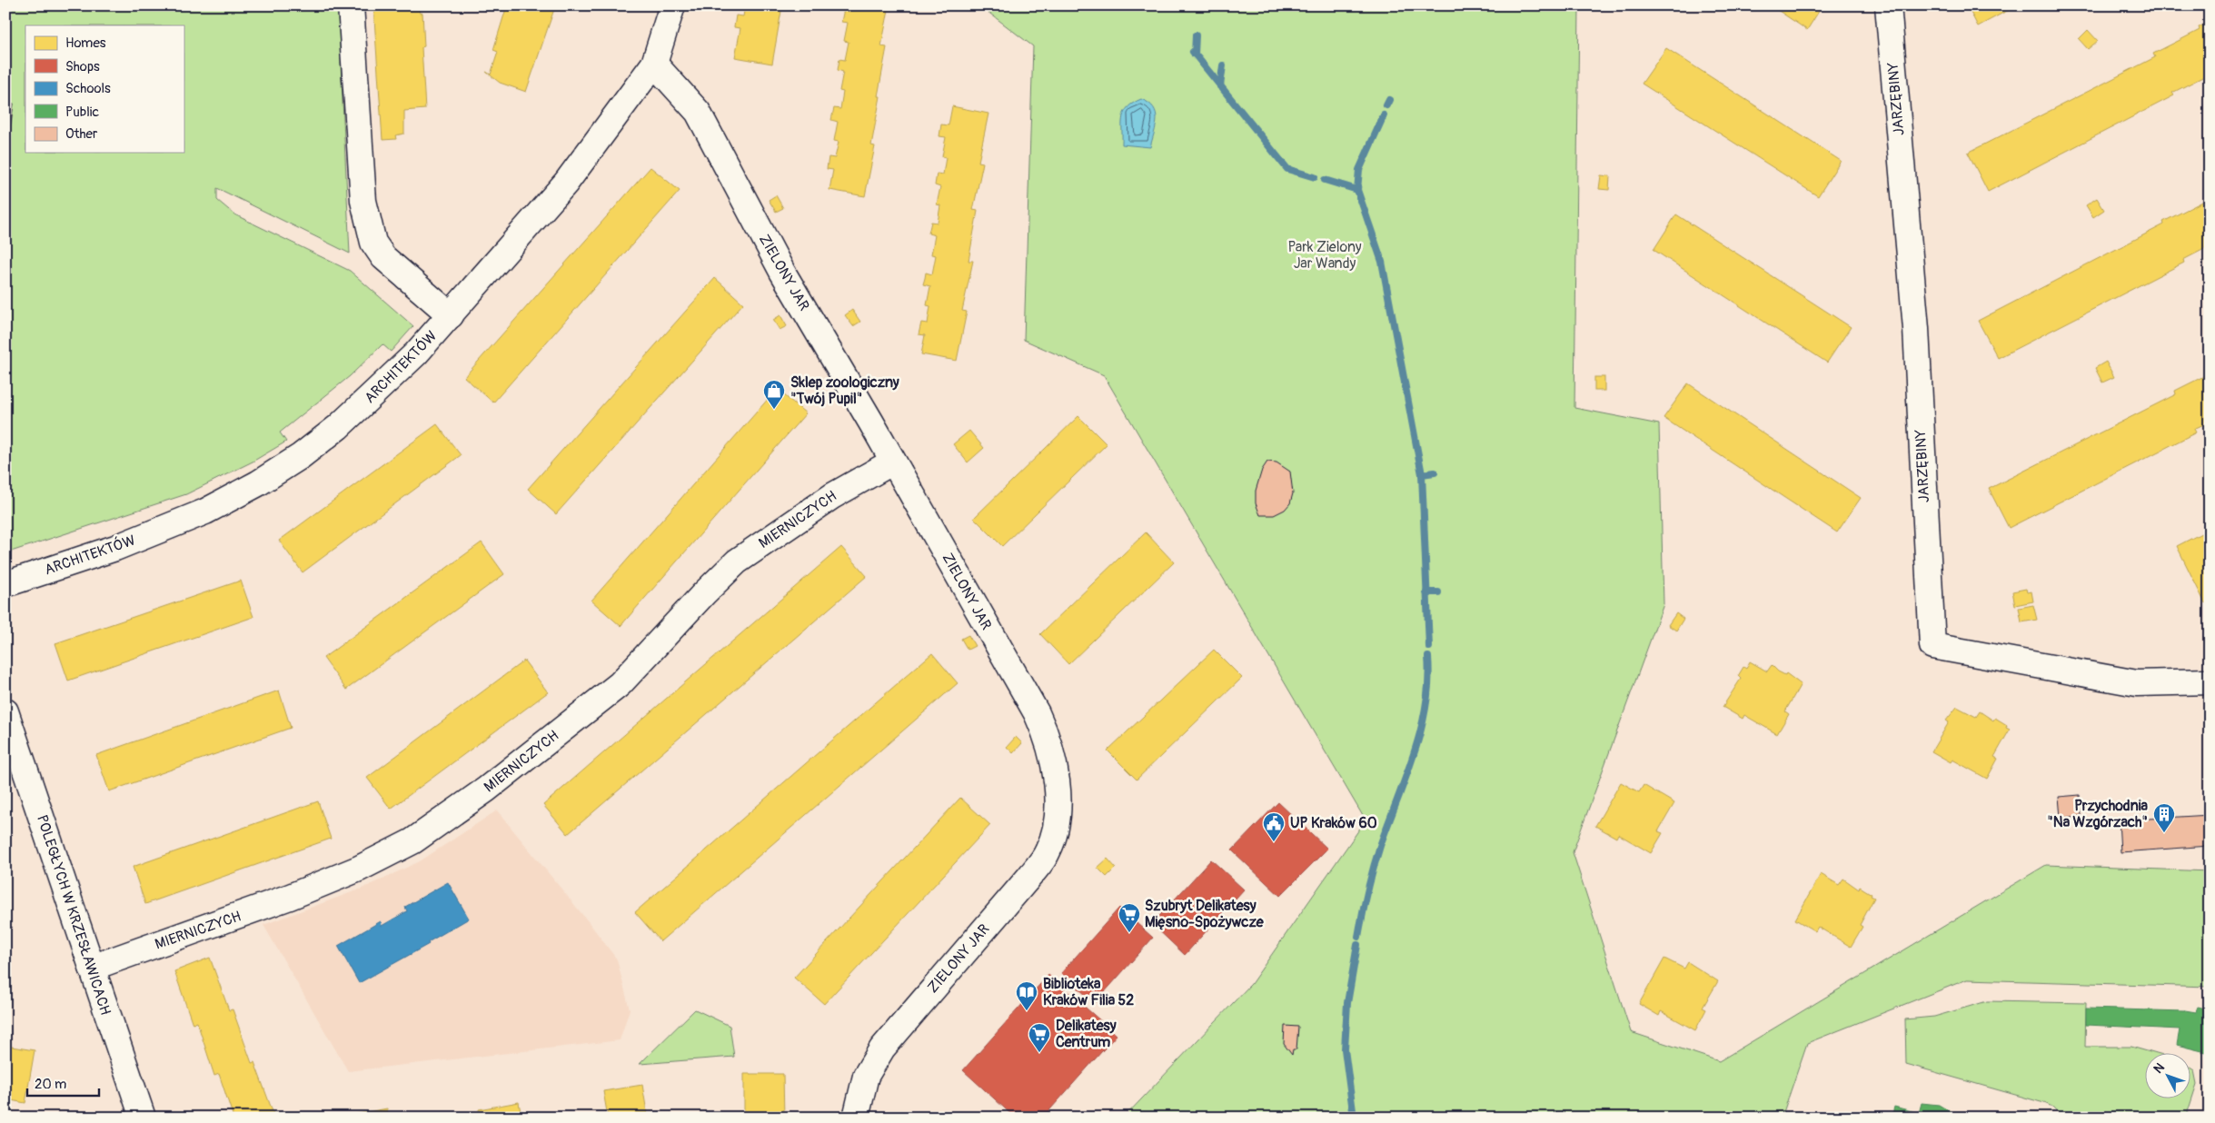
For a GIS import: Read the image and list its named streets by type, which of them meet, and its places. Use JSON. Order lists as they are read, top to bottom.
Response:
{
  "streets": {
    "street": [
      "JARZĘBINY",
      "ZIELONY JAR",
      "ARCHITEKTÓW",
      "MIERNICZYCH",
      "POLEGŁYCH W KRZESŁAWICACH"
    ]
  },
  "crossings": [
    ["ZIELONY JAR", "ARCHITEKTÓW"],
    ["ZIELONY JAR", "MIERNICZYCH"],
    ["MIERNICZYCH", "POLEGŁYCH W KRZESŁAWICACH"]
  ],
  "parks": ["Park Zielony Jar Wandy"],
  "places": {
    "shop": ["Sklep zoologiczny \"Twój Pupil\""],
    "building": ["Przychodnia \"Na Wzgórzach\""],
    "public building": ["UP Kraków 60"],
    "supermarket": ["Szubryt Delikatesy Mięsno-Spożywcze", "Delikatesy Centrum"],
    "library": ["Biblioteka Kraków Filia 52"]
  },
  "legend": [
    "Homes",
    "Shops",
    "Schools",
    "Public",
    "Other"
  ],
  "scale_bar": "20 m",
  "north": "top left"
}
